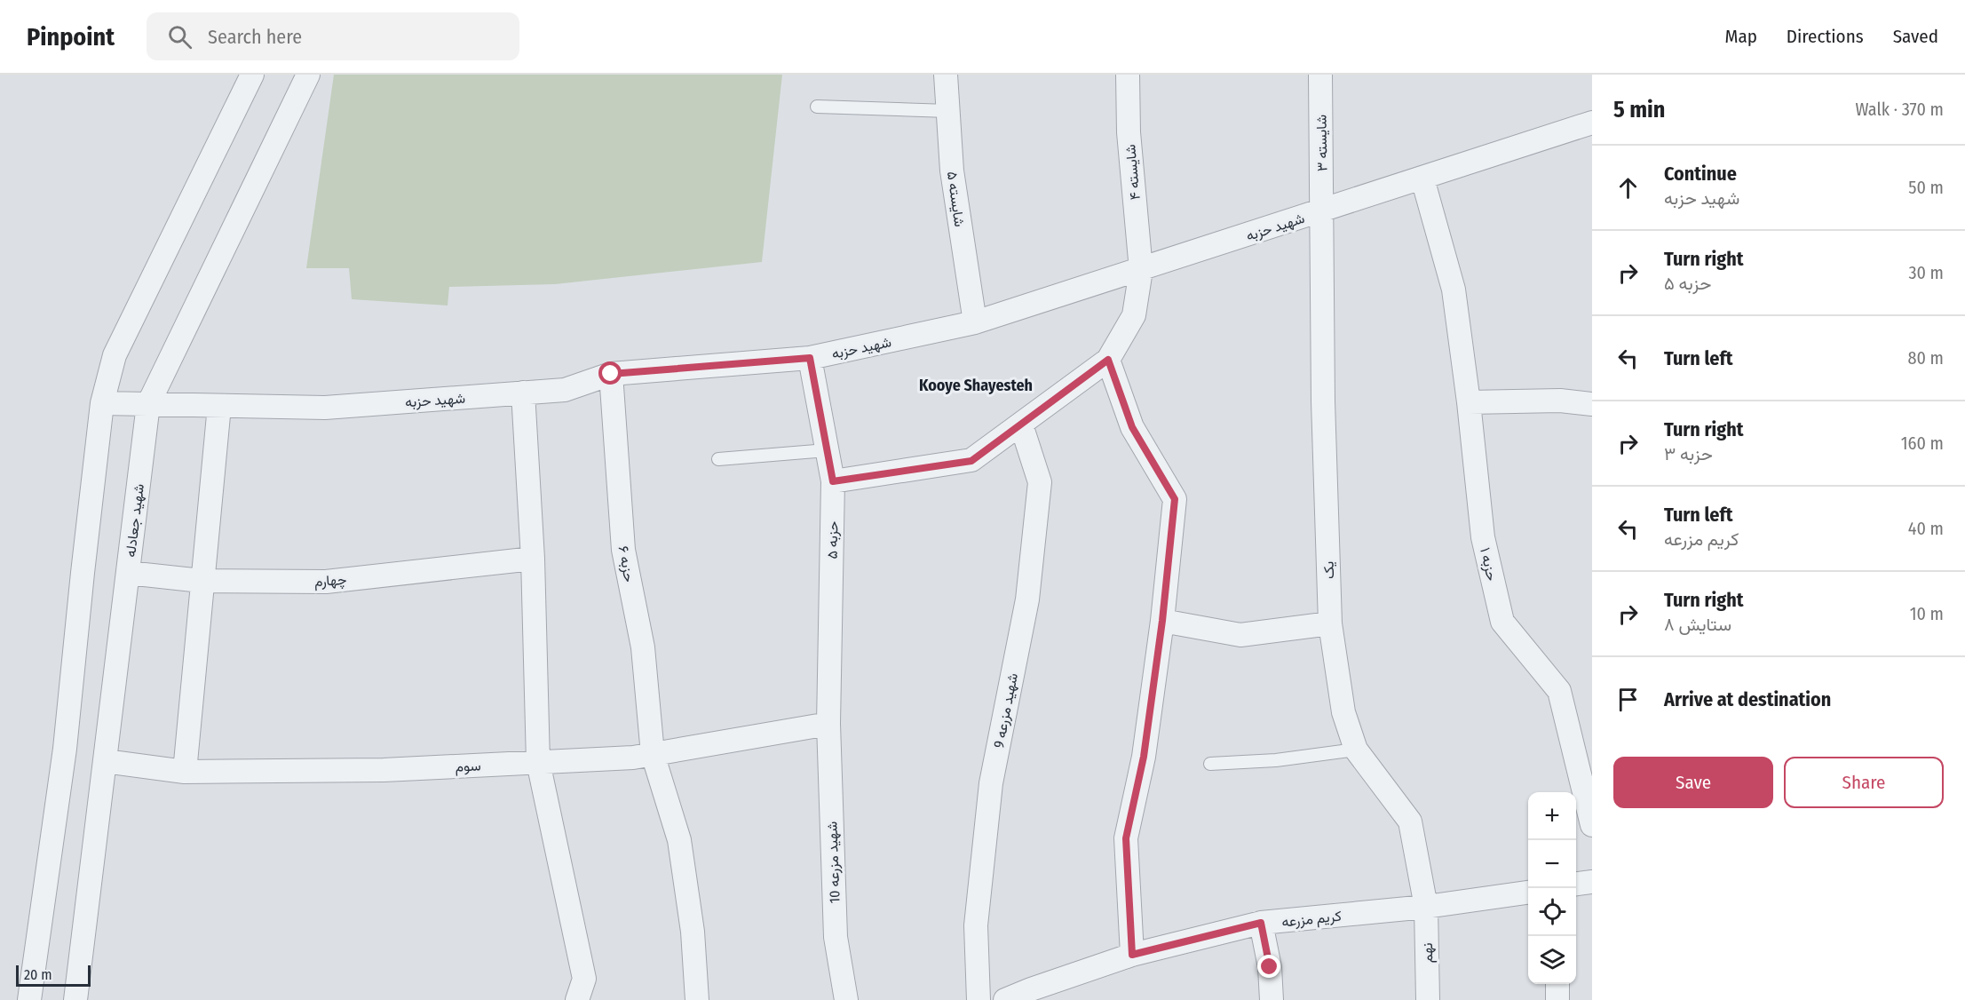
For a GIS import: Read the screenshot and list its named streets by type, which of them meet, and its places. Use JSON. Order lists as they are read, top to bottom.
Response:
{
  "streets": {
    "street": [
      "شایسته ۳",
      "شایسته ۴",
      "شایسته ۵",
      "شهید حزبه",
      "شهید جعادله",
      "حزبه ۵",
      "حزبه ۶",
      "حزبه ۱",
      "یک",
      "چهارم",
      "شهید مزرعه 9",
      "سوم",
      "شهید مزرعه 10",
      "کریم مزرعه",
      "نهم"
    ]
  },
  "crossings": [
    ["شایسته ۳", "شهید حزبه"],
    ["شایسته ۳", "یک"],
    ["شایسته ۴", "شهید حزبه"],
    ["شایسته ۵", "شهید حزبه"],
    ["شهید حزبه", "شهید جعادله"],
    ["شهید حزبه", "حزبه ۵"],
    ["شهید حزبه", "حزبه ۶"],
    ["شهید حزبه", "حزبه ۱"],
    ["شهید حزبه", "یک"],
    ["شهید جعادله", "چهارم"],
    ["شهید جعادله", "سوم"],
    ["حزبه ۵", "سوم"],
    ["حزبه ۵", "شهید مزرعه 10"],
    ["حزبه ۶", "سوم"],
    ["یک", "کریم مزرعه"],
    ["یک", "نهم"],
    ["سوم", "شهید مزرعه 10"],
    ["کریم مزرعه", "نهم"]
  ],
  "districts": ["Kooye Shayesteh"],
  "scale_bar": "20 m",
  "page": {
    "header": "Pinpoint",
    "search": "Search here",
    "nav": ["Map", "Directions", "Saved"],
    "heading": ["5 min", "Walk · 370 m"],
    "list": [
      ["Continue", "شهید حزبه", "50 m"],
      ["Turn right", "حزبه ۵", "30 m"],
      ["Turn left", "80 m"],
      ["Turn right", "حزبه ۳", "160 m"],
      ["Turn left", "کریم مزرعه", "40 m"],
      ["Turn right", "ستایش ۸", "10 m"],
      "Arrive at destination"
    ],
    "buttons": ["Save", "Share"],
    "map_buttons": ["+", "−"],
    "scale": "20 m"
  }
}
